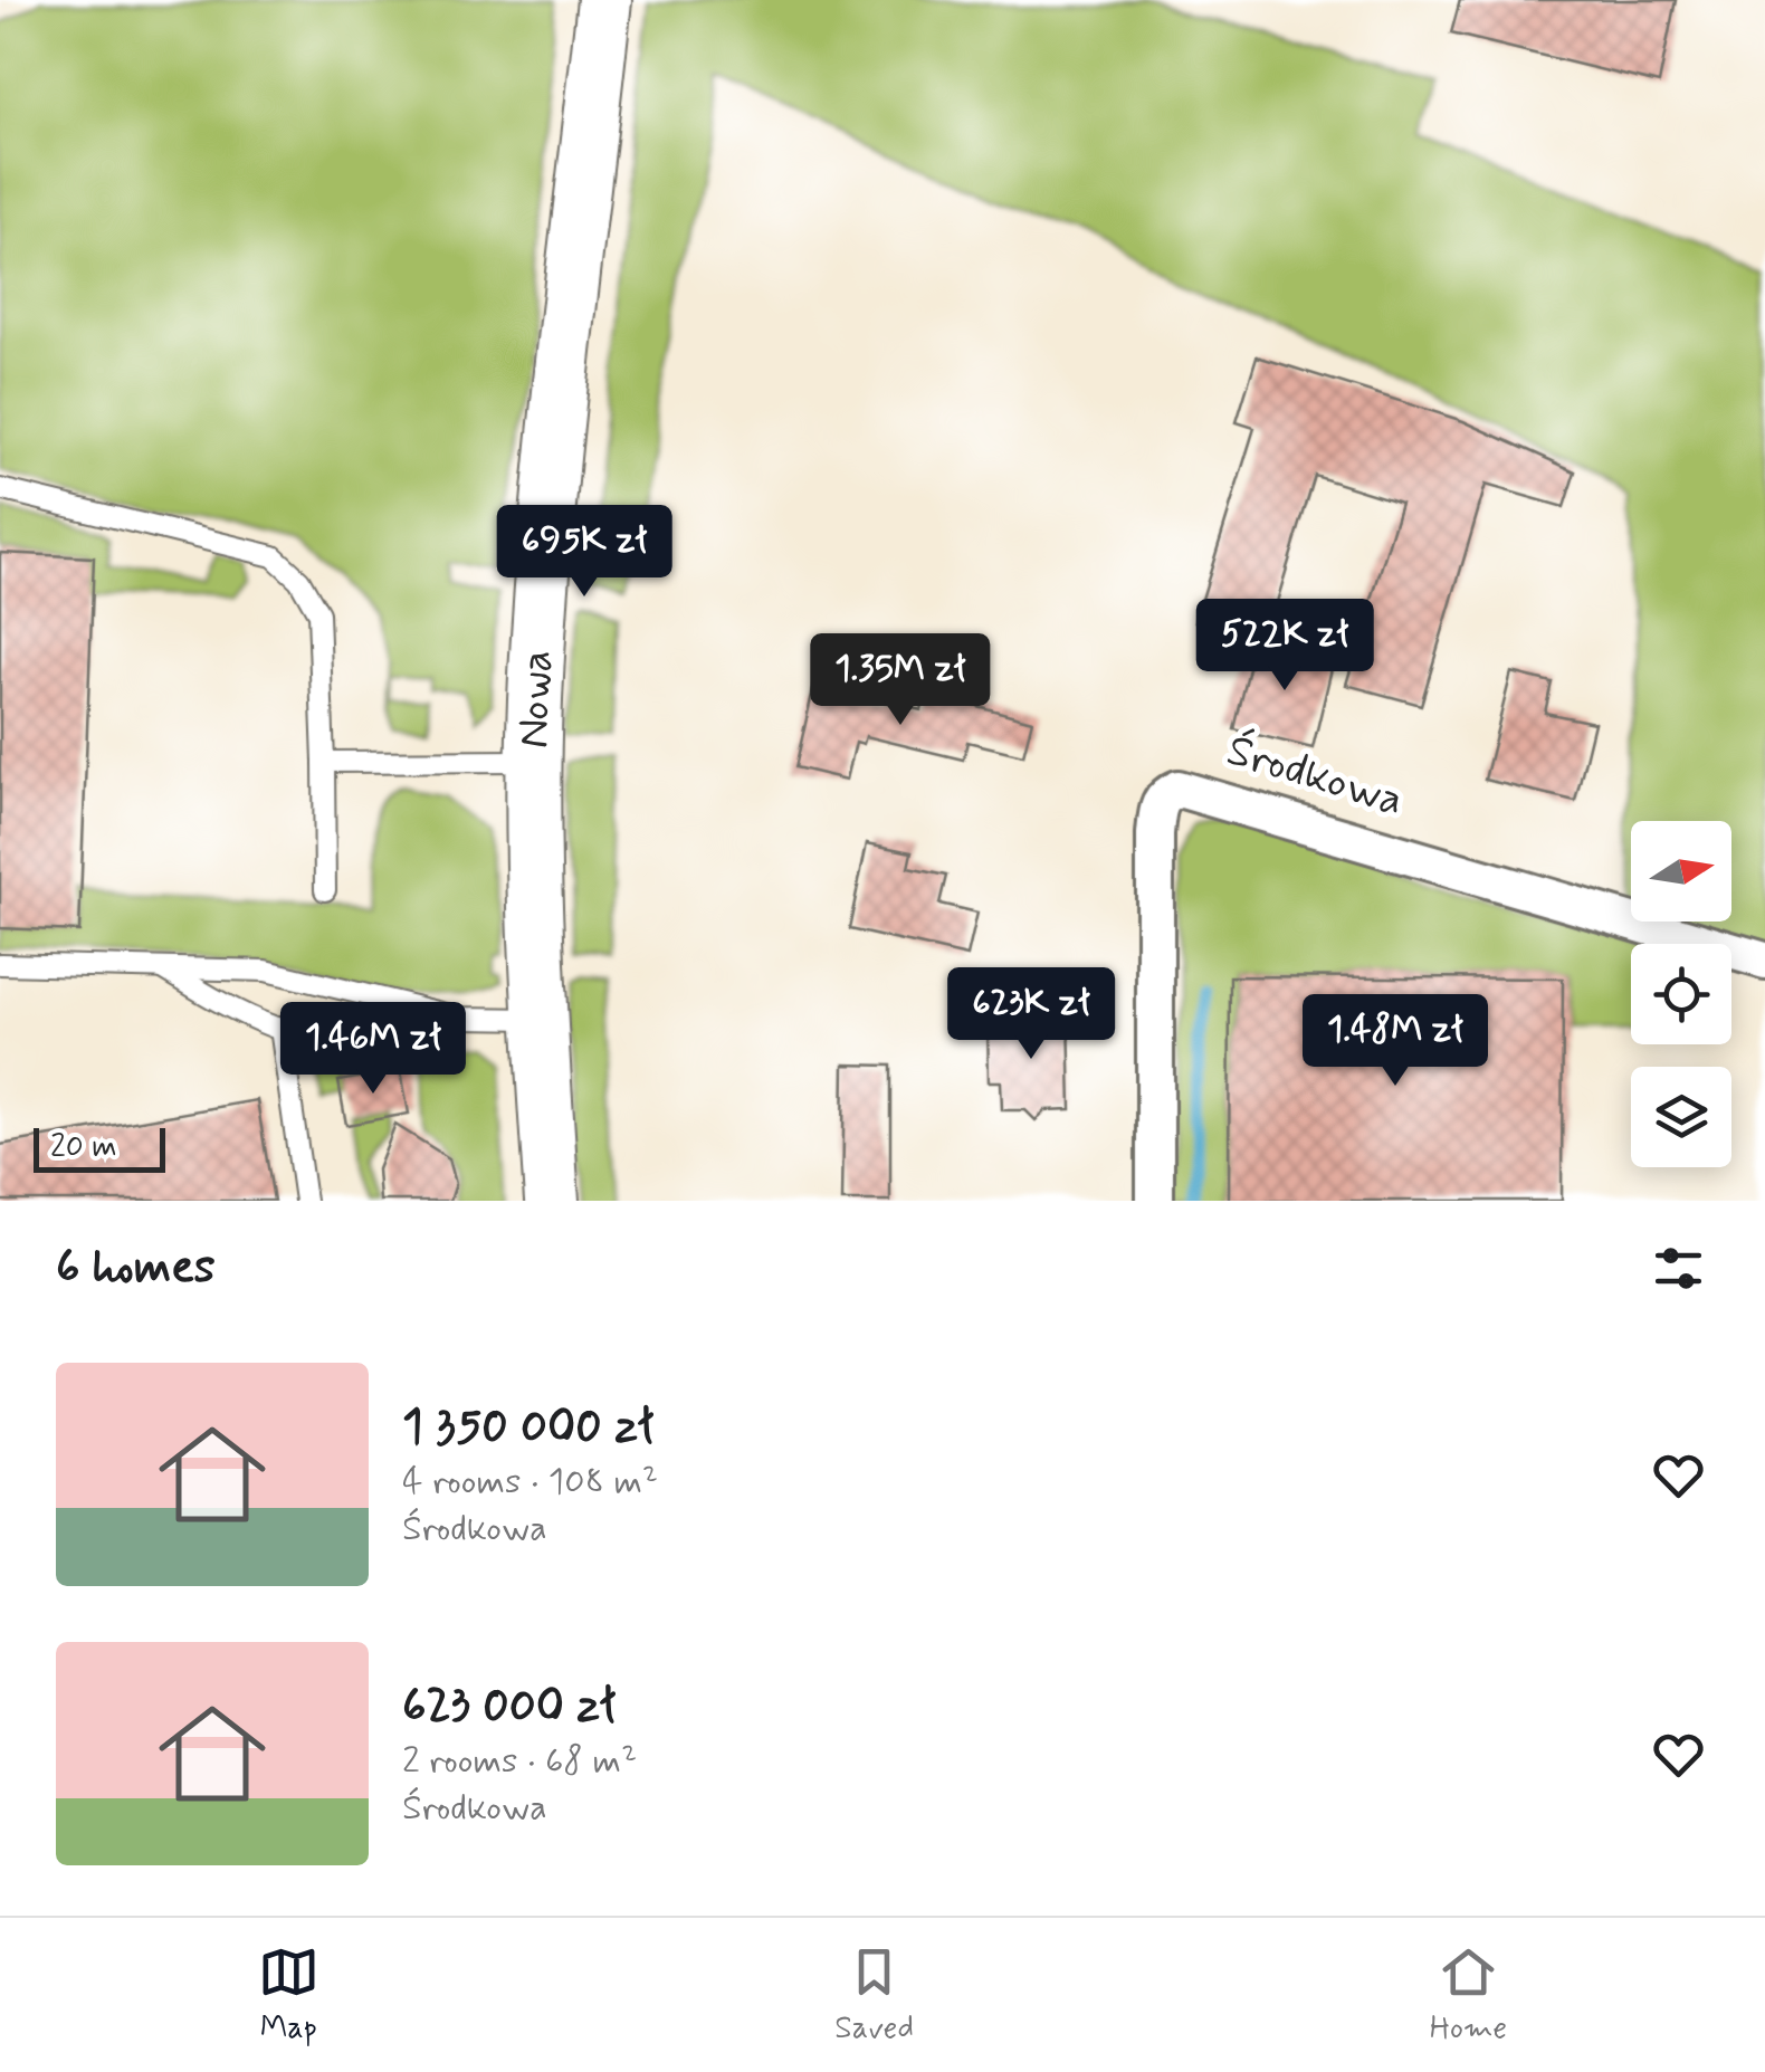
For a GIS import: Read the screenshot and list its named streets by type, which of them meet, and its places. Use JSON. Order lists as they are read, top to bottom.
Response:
{
  "streets": {
    "street": ["Nowa", "Środkowa"]
  },
  "scale_bar": "20 m",
  "north": "right",
  "page": {
    "price": [
      "695K zł",
      "522K zł",
      "1.35M zł",
      "623K zł",
      "1.48M zł",
      "1.46M zł"
    ],
    "scale": "20 m",
    "heading": "6 homes",
    "list": [
      {
        "name": "1 350 000 zł",
        "note": "4 rooms · 108 m² · Środkowa"
      },
      {
        "name": "623 000 zł",
        "note": "2 rooms · 68 m² · Środkowa"
      }
    ],
    "tabs": ["Map", "Saved", "Home"]
  }
}
